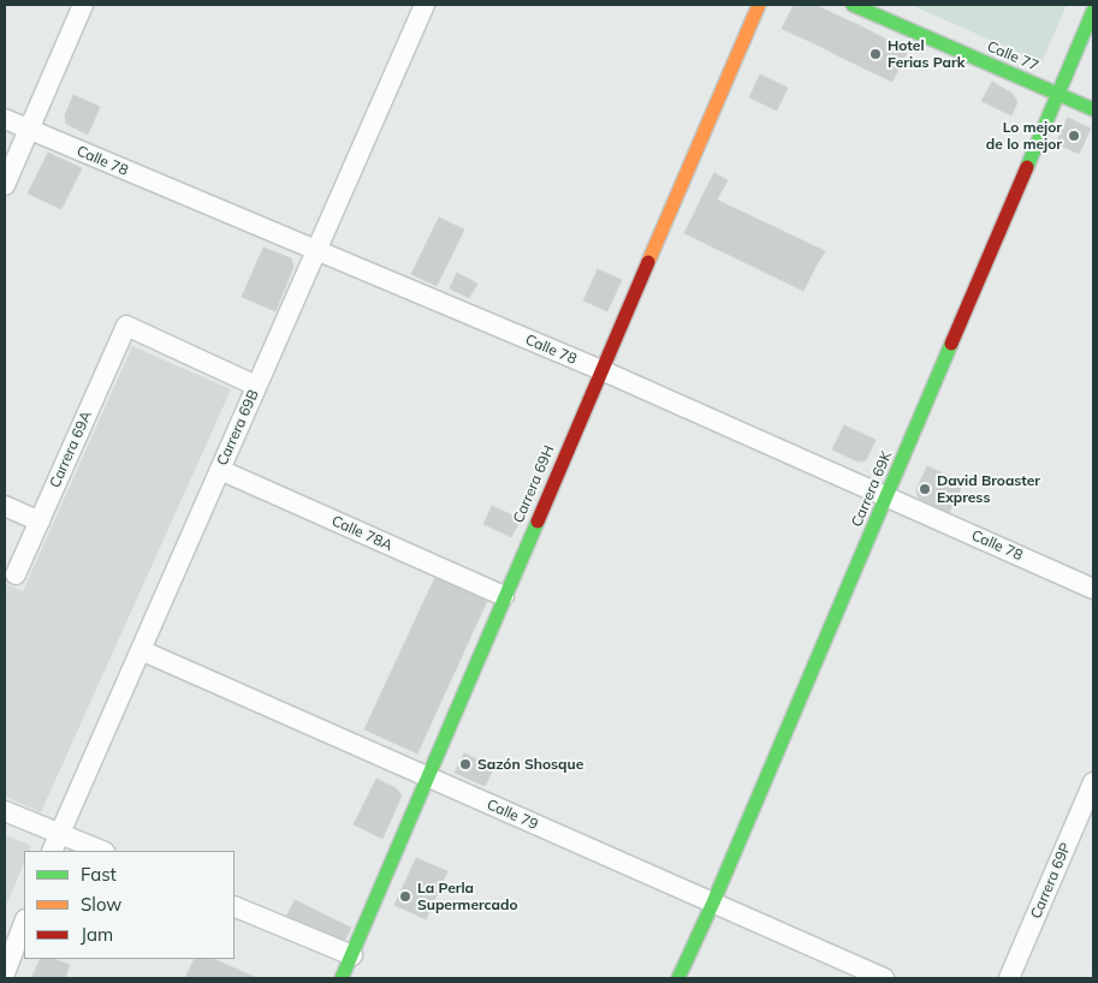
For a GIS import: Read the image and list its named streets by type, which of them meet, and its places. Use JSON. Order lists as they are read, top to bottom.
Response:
{
  "streets": {
    "street": [
      "Calle 77",
      "Calle 78",
      "Carrera 69B",
      "Carrera 69A",
      "Carrera 69H",
      "Carrera 69K",
      "Calle 78A",
      "Calle 79",
      "Carrera 69P"
    ]
  },
  "crossings": [
    ["Calle 77", "Carrera 69K"],
    ["Calle 78", "Carrera 69B"],
    ["Calle 78", "Carrera 69H"],
    ["Calle 78", "Carrera 69K"],
    ["Carrera 69B", "Carrera 69A"],
    ["Carrera 69B", "Calle 78A"],
    ["Carrera 69B", "Calle 79"],
    ["Carrera 69H", "Calle 78A"],
    ["Carrera 69H", "Calle 79"],
    ["Carrera 69K", "Calle 79"]
  ],
  "places": [
    "Hotel Ferias Park",
    "Lo mejor de lo mejor",
    "David Broaster Express",
    "Sazón Shosque",
    "La Perla Supermercado"
  ],
  "legend": ["Fast", "Slow", "Jam"]
}
